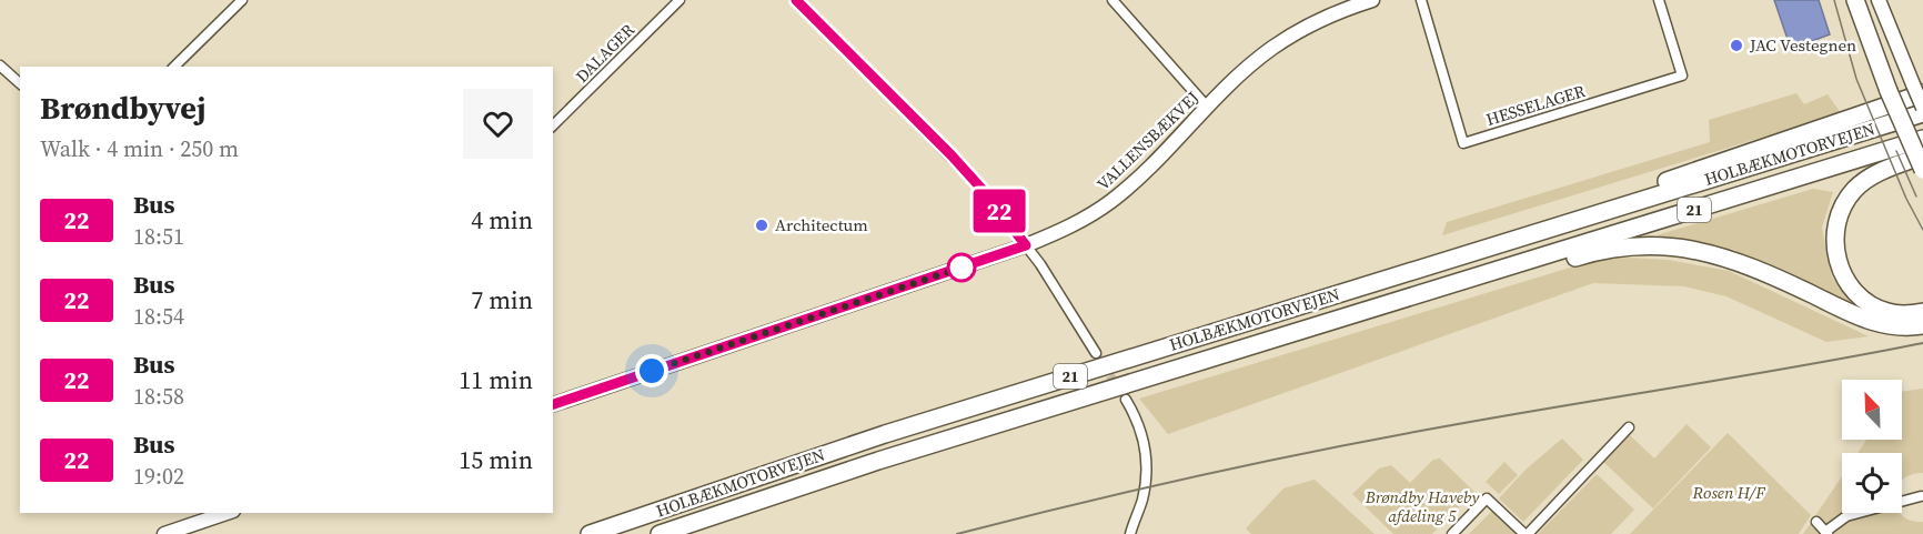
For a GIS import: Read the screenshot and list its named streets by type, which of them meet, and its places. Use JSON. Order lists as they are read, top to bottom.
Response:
{
  "streets": {
    "highway": ["HOLBÆKMOTORVEJEN", "21"],
    "street": ["DALAGER", "HESSELAGER", "VALLENSBÆKVEJ"]
  },
  "parks": ["Rosen H/F", "Brøndby Haveby afdeling 5"],
  "places": ["JAC Vestegnen", "Architectum"],
  "lines": ["bus line 22"],
  "north": "top left",
  "page": {
    "on_map": "22",
    "heading": ["Brøndbyvej", "Walk · 4 min · 250 m"],
    "list": [
      {
        "mark": "22",
        "name": "Bus",
        "note": "18:51",
        "value": "4 min"
      },
      {
        "mark": "22",
        "name": "Bus",
        "note": "18:54",
        "value": "7 min"
      },
      {
        "mark": "22",
        "name": "Bus",
        "note": "18:58",
        "value": "11 min"
      },
      {
        "mark": "22",
        "name": "Bus",
        "note": "19:02",
        "value": "15 min"
      }
    ]
  }
}
